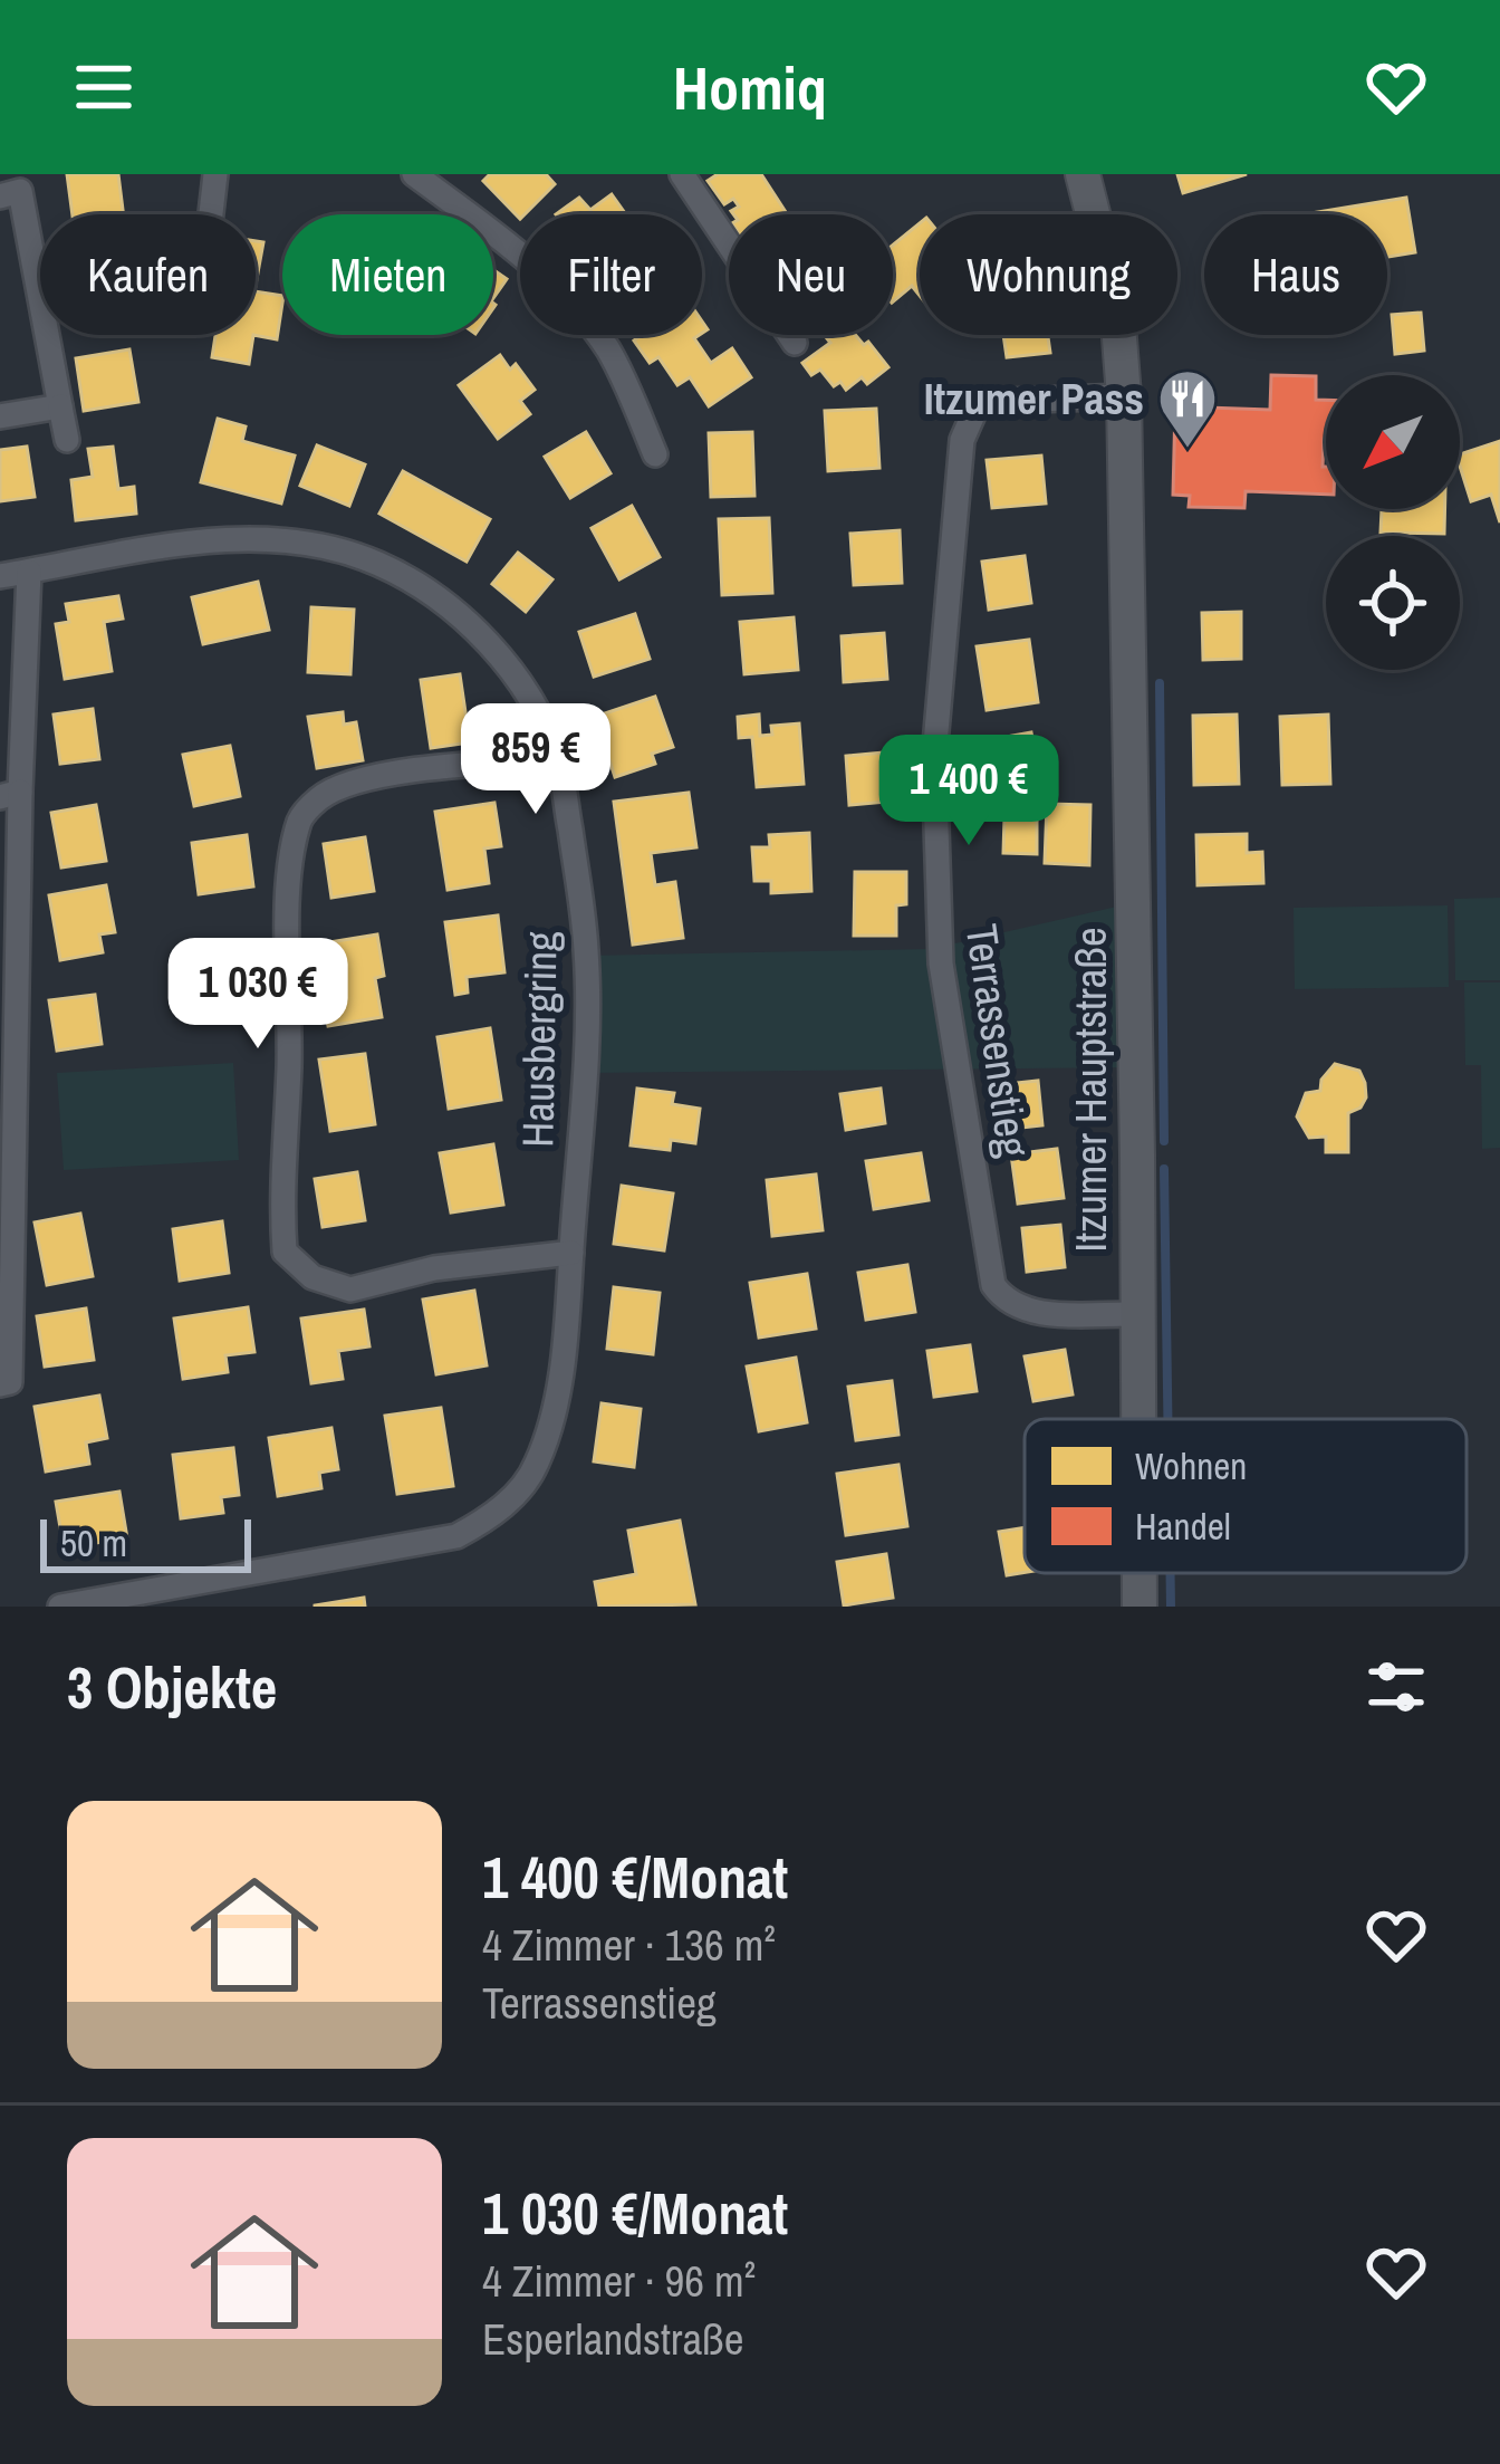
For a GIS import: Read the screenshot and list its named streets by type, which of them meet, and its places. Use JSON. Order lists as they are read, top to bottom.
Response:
{
  "streets": {
    "main road": ["Itzumer Hauptstraße"],
    "street": ["Hausbergring", "Terrassenstieg"]
  },
  "crossings": [
    ["Terrassenstieg", "Itzumer Hauptstraße"]
  ],
  "places": {
    "restaurant": ["Itzumer Pass"]
  },
  "legend": ["Wohnen", "Handel"],
  "scale_bar": "50 m",
  "north": "bottom left",
  "page": {
    "header": "Homiq",
    "chip": [
      "Kaufen",
      "Mieten",
      "Filter",
      "Neu",
      "Wohnung",
      "Haus"
    ],
    "price": ["859 €", "1 400 €", "1 030 €"],
    "scale": "50 m",
    "heading": "3 Objekte",
    "list": [
      {
        "name": "1 400 €/Monat",
        "note": "4 Zimmer · 136 m² · Terrassenstieg"
      },
      {
        "name": "1 030 €/Monat",
        "note": "4 Zimmer · 96 m² · Esperlandstraße"
      }
    ]
  }
}
